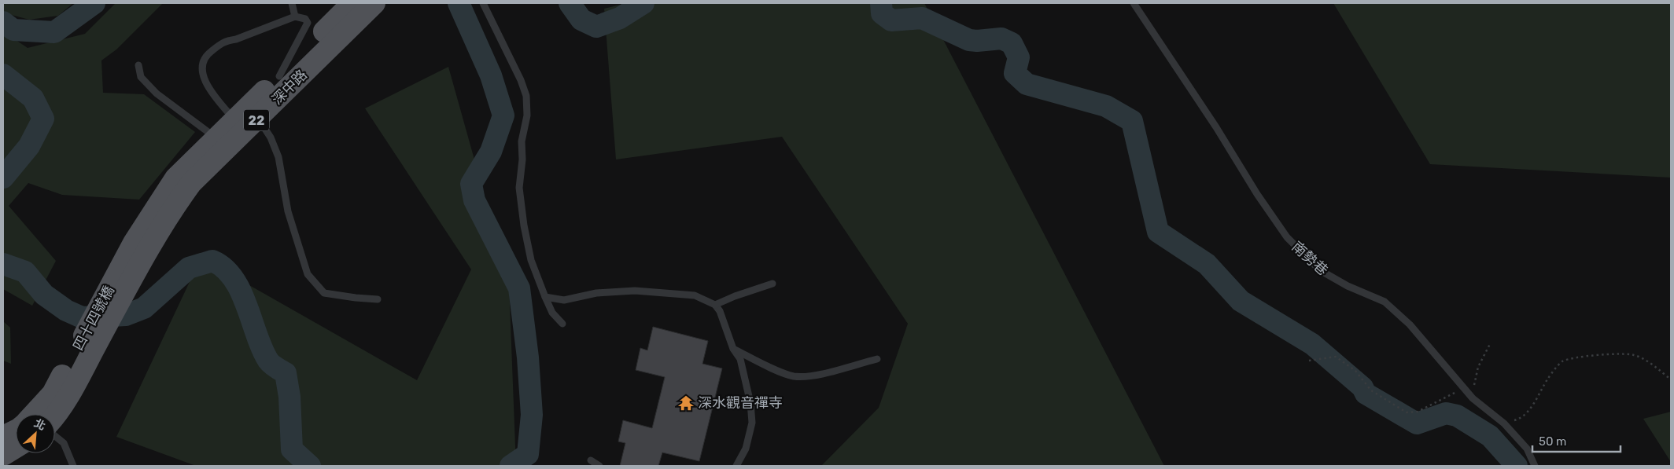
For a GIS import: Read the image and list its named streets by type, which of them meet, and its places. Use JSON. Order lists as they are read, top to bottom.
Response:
{
  "streets": {
    "main road": ["深中路", "22", "四十四號橋"],
    "lane": ["南勢巷"]
  },
  "crossings": [
    ["深中路", "四十四號橋"]
  ],
  "places": {
    "temple": ["深水觀音禪寺"]
  },
  "scale_bar": "50 m",
  "north": "top right"
}
